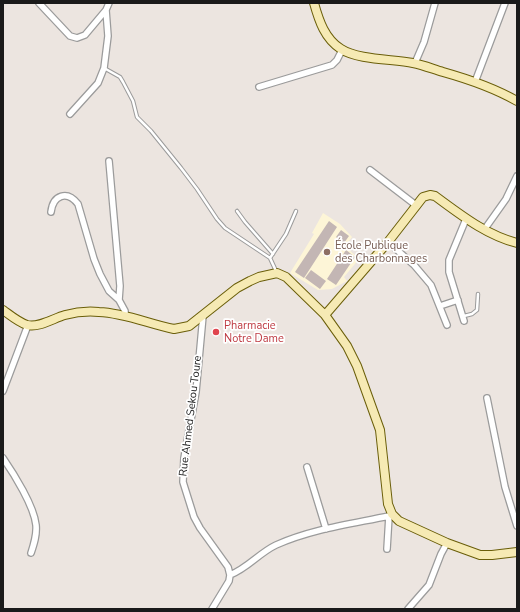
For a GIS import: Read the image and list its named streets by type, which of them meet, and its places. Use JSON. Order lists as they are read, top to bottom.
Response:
{
  "streets": {
    "street": ["Rue Ahmed Sekou Toure"]
  },
  "places": ["École Publique des Charbonnages", "Pharmacie Notre Dame"]
}
